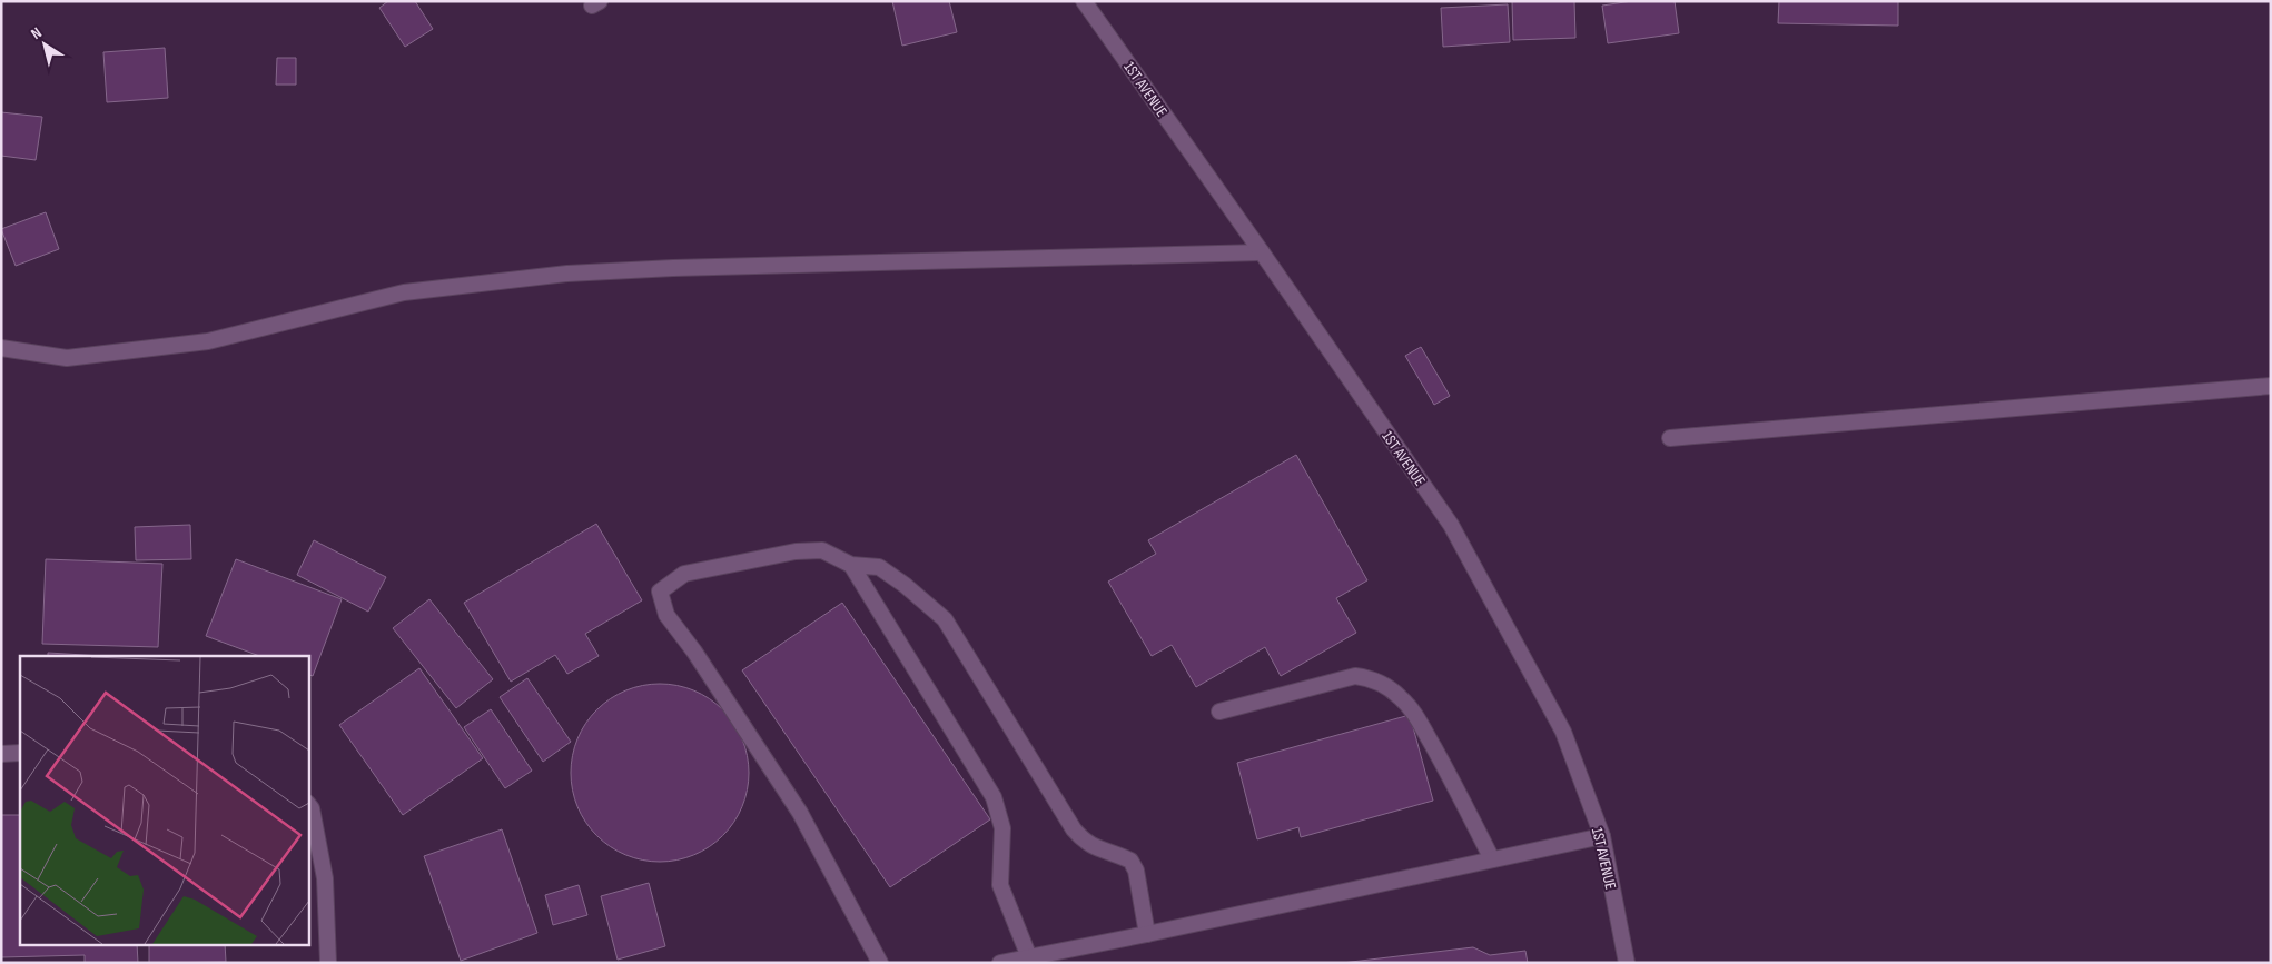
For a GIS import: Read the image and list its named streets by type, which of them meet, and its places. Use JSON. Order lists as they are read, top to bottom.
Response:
{
  "streets": {
    "street": ["1ST AVENUE"]
  },
  "north": "top left"
}
